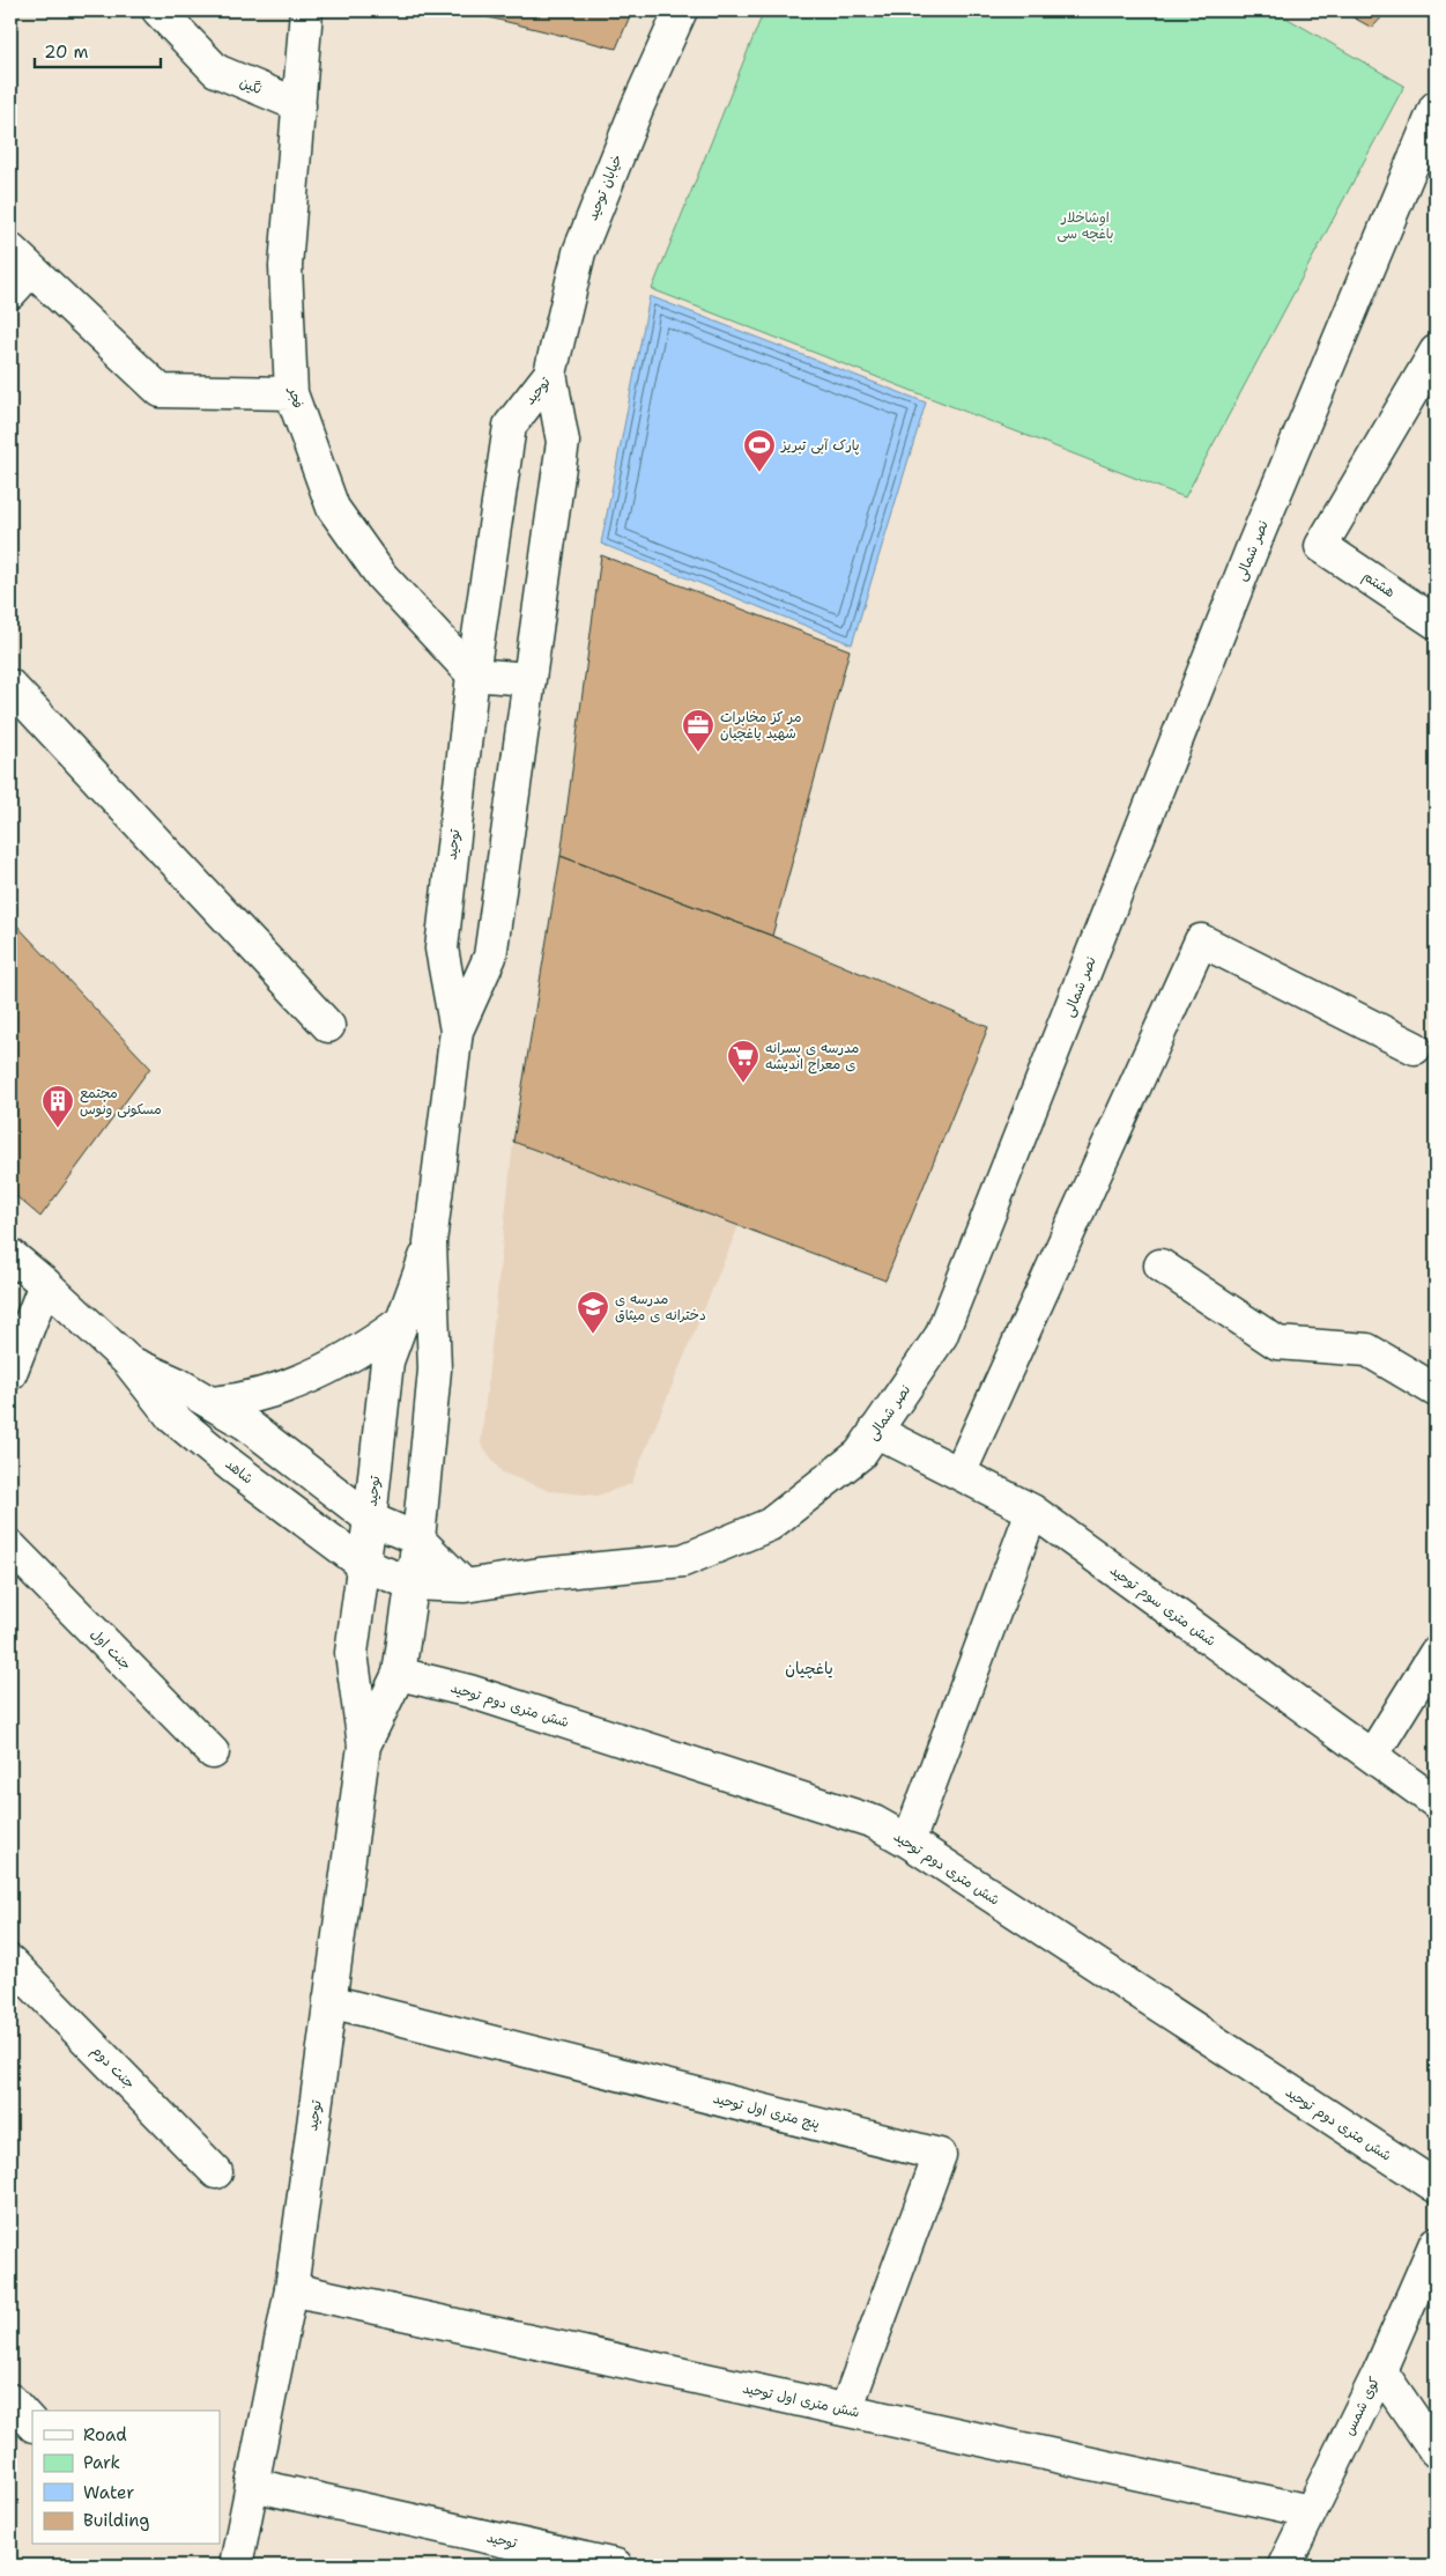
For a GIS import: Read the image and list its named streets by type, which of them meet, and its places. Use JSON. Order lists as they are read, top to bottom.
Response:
{
  "streets": {
    "street": [
      "نگین",
      "خیابان توحید",
      "توحید",
      "فجر",
      "نصر شمالی",
      "هشتم",
      "شاهد",
      "شش متری سوم توحید",
      "جنت اول",
      "شش متری دوم توحید",
      "جنت دوم",
      "پنج متری اول توحید",
      "شش متری اول توحید",
      "کوی شمس"
    ]
  },
  "crossings": [
    ["نگین", "فجر"],
    ["خیابان توحید", "توحید"],
    ["توحید", "فجر"],
    ["توحید", "نصر شمالی"],
    ["توحید", "شاهد"],
    ["توحید", "شش متری دوم توحید"],
    ["توحید", "پنج متری اول توحید"],
    ["توحید", "شش متری اول توحید"],
    ["نصر شمالی", "شاهد"],
    ["نصر شمالی", "شش متری سوم توحید"],
    ["پنج متری اول توحید", "شش متری اول توحید"],
    ["شش متری اول توحید", "کوی شمس"]
  ],
  "districts": ["یاغچیان"],
  "parks": ["اوشاخلار باغچه سی"],
  "places": {
    "sports": ["پارک آبی تبریز"],
    "office": ["مر کز مخابرات شهید یاغچیان"],
    "supermarket": ["مدرسه ی پسرانه ی معراج اندیشه"],
    "building": ["مجتمع مسکونی ونوس"],
    "school or university": ["مدرسه ی دخترانه ی میثاق"]
  },
  "legend": [
    "Road",
    "Park",
    "Water",
    "Building"
  ],
  "scale_bar": "20 m"
}
